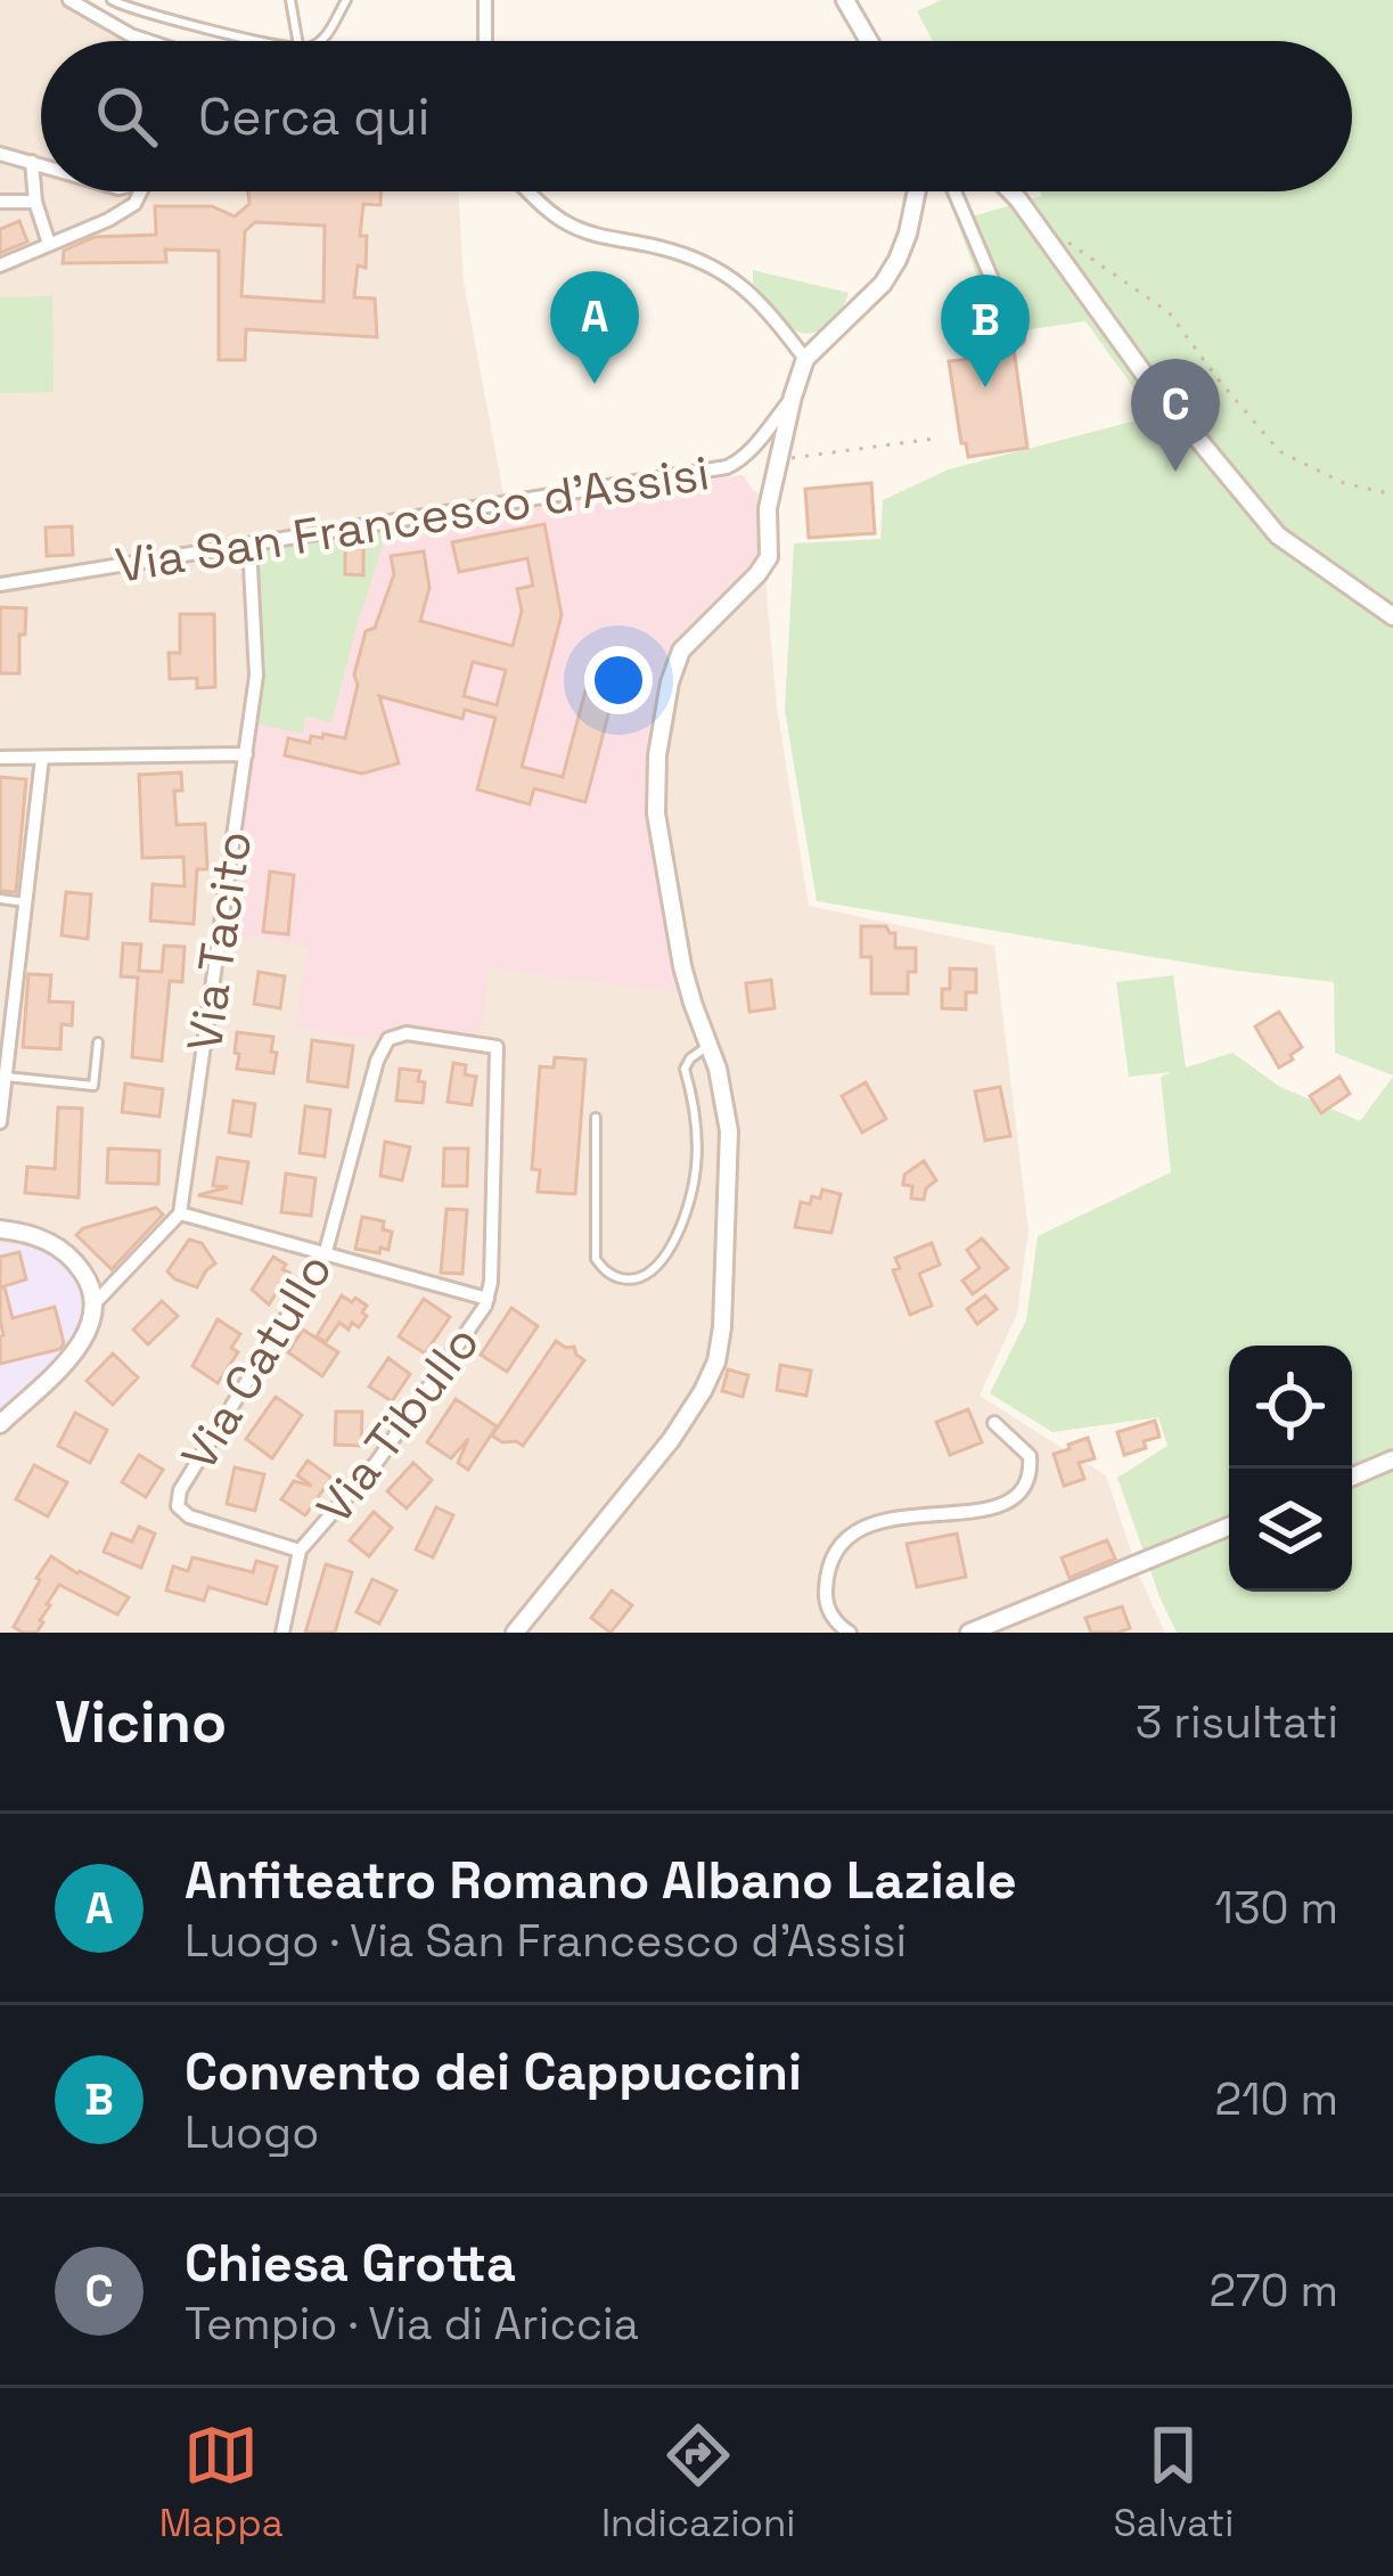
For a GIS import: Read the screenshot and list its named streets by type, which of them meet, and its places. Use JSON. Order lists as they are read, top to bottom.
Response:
{
  "streets": {
    "street": [
      "Via San Francesco d'Assisi",
      "Via Tacito",
      "Via Catullo",
      "Via Tibullo"
    ]
  },
  "crossings": [
    ["Via San Francesco d'Assisi", "Via Tacito"],
    ["Via Catullo", "Via Tibullo"]
  ],
  "page": {
    "search": "Cerca qui",
    "pins": ["A", "B", "C"],
    "heading": ["Vicino", "3 risultati"],
    "list": [
      {
        "mark": "A",
        "name": "Anfiteatro Romano Albano Laziale",
        "note": "Luogo · Via San Francesco d'Assisi",
        "value": "130 m"
      },
      {
        "mark": "B",
        "name": "Convento dei Cappuccini",
        "note": "Luogo",
        "value": "210 m"
      },
      {
        "mark": "C",
        "name": "Chiesa Grotta",
        "note": "Tempio · Via di Ariccia",
        "value": "270 m"
      }
    ],
    "nav": ["Mappa", "Indicazioni", "Salvati"]
  }
}
